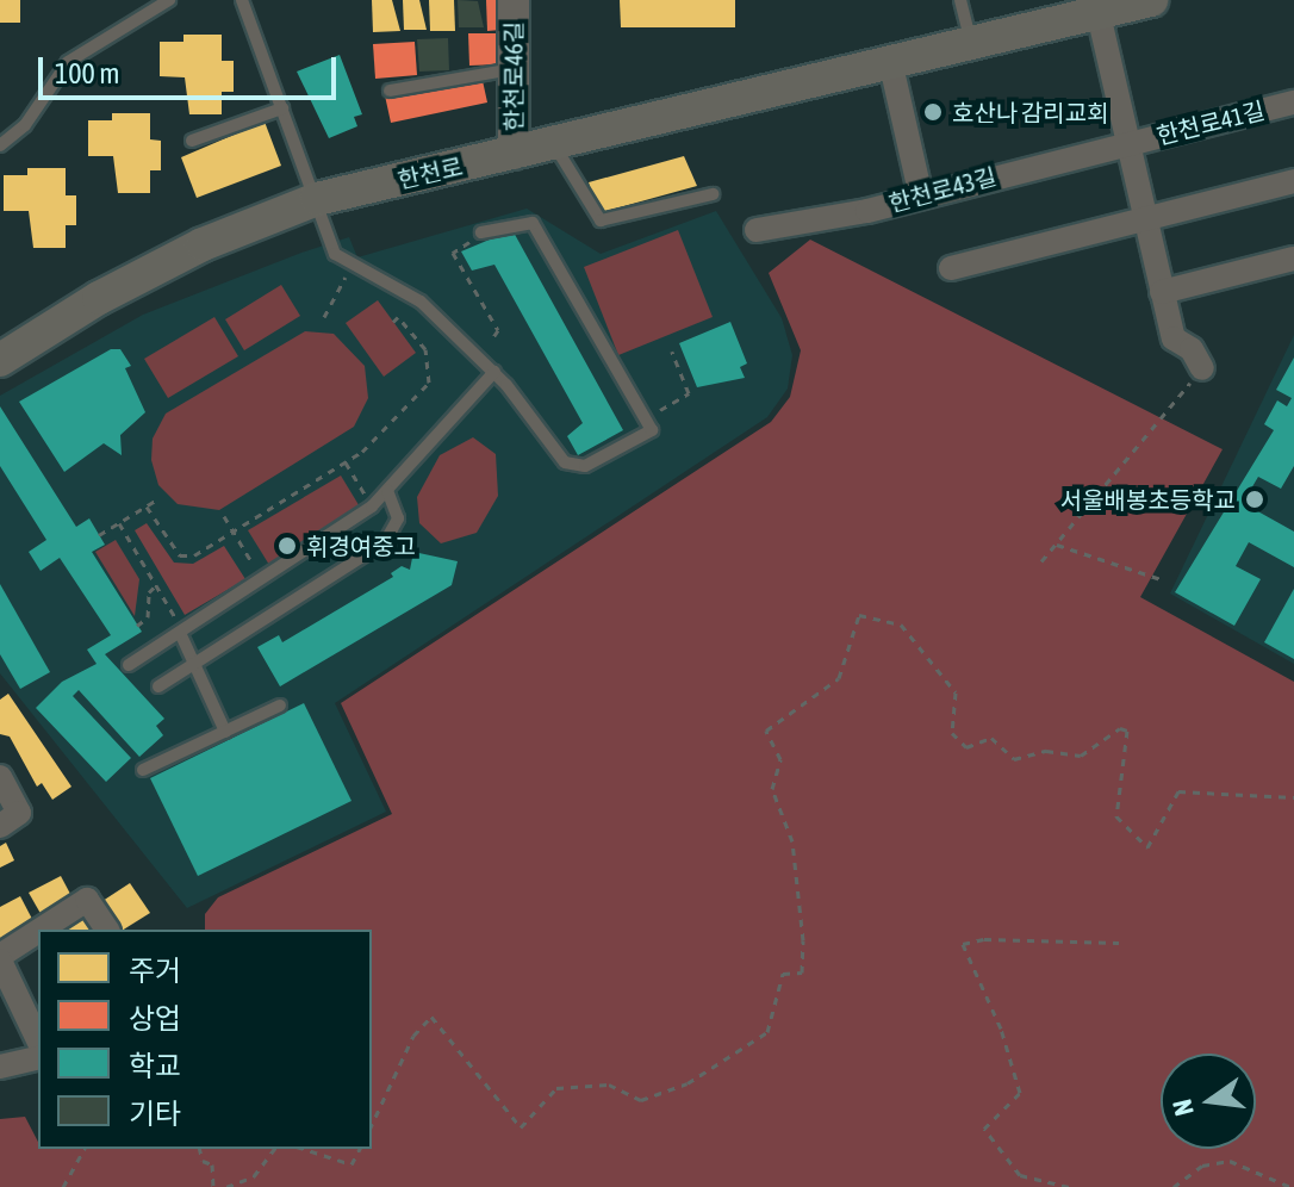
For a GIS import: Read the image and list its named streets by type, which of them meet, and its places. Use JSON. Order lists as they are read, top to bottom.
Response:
{
  "streets": {
    "main road": ["한천로"],
    "street": ["한천로46길", "한천로41길", "한천로43길"]
  },
  "crossings": [
    ["한천로46길", "한천로"],
    ["한천로41길", "한천로43길"]
  ],
  "places": ["호산나 감리교회", "서울배봉초등학교", "휘경여중고"],
  "legend": [
    "주거",
    "상업",
    "학교",
    "기타"
  ],
  "scale_bar": "100 m",
  "north": "left"
}
